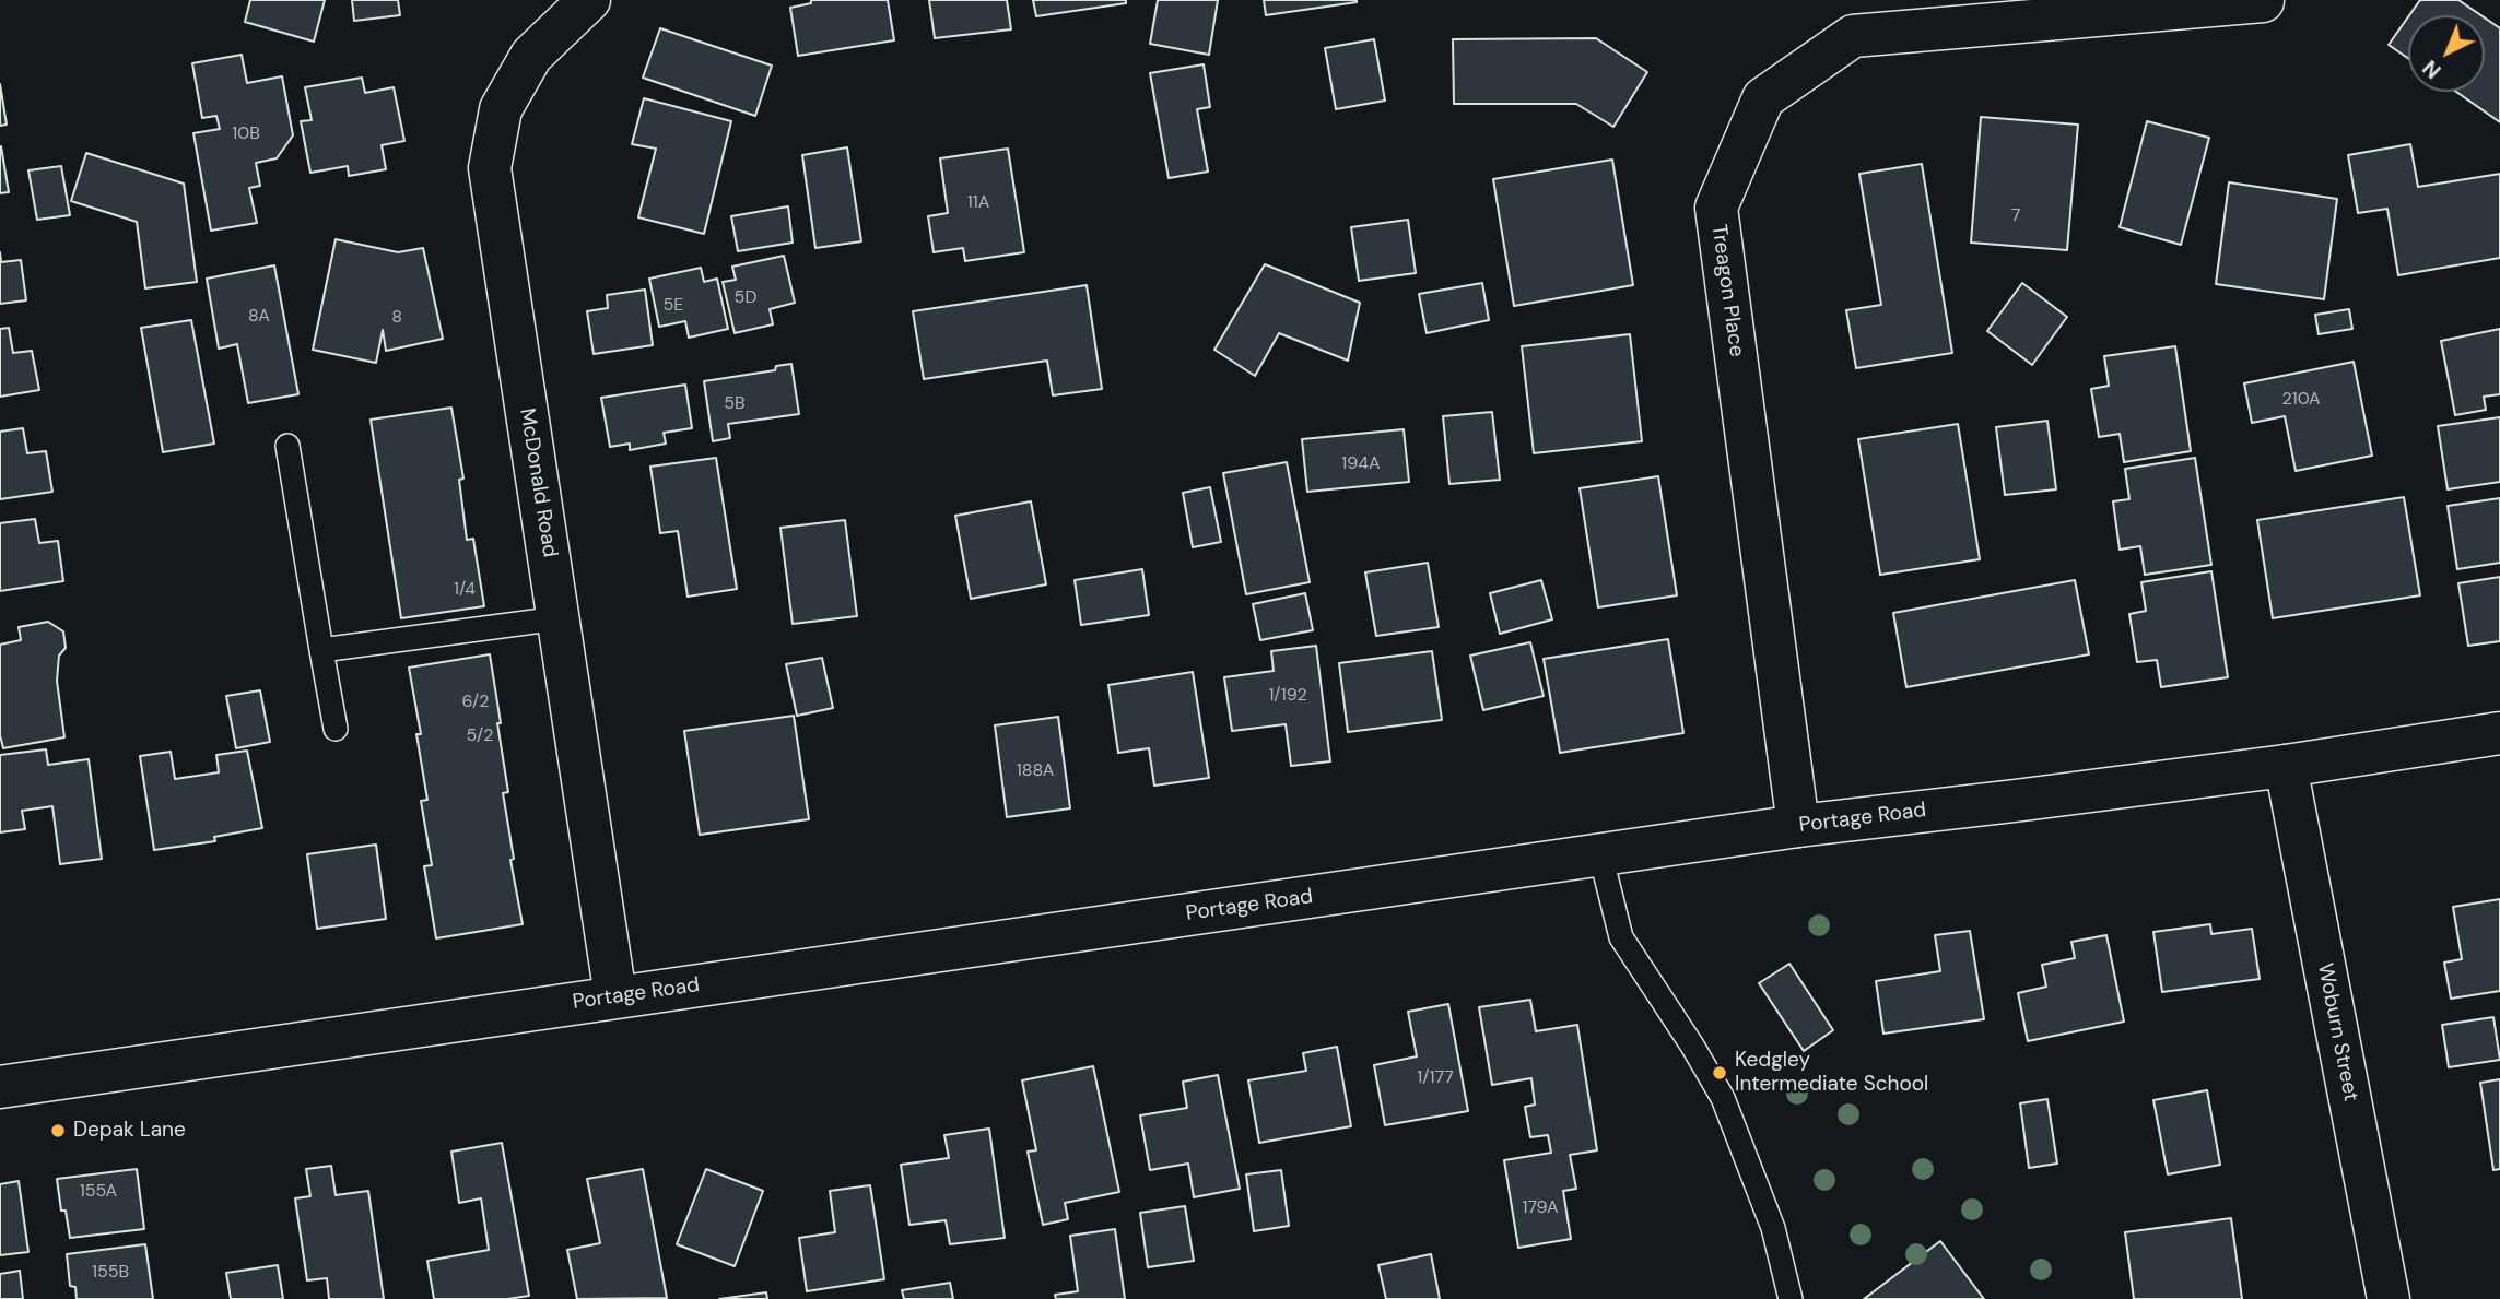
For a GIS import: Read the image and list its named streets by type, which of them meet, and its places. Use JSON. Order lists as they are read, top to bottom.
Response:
{
  "streets": {
    "street": [
      "Treagon Place",
      "McDonald Road",
      "Portage Road",
      "Woburn Street"
    ]
  },
  "crossings": [
    ["Treagon Place", "Portage Road"],
    ["McDonald Road", "Portage Road"],
    ["Portage Road", "Woburn Street"]
  ],
  "places": ["Kedgley Intermediate School", "Depak Lane"],
  "house_numbers": [
    "10B",
    "11A",
    "7",
    "5D",
    "5E",
    "8A",
    "8",
    "210A",
    "5B",
    "194A",
    "1/4",
    "1/192",
    "6/2",
    "5/2",
    "188A",
    "1/177",
    "155A",
    "179A",
    "155B"
  ],
  "north": "bottom left"
}
